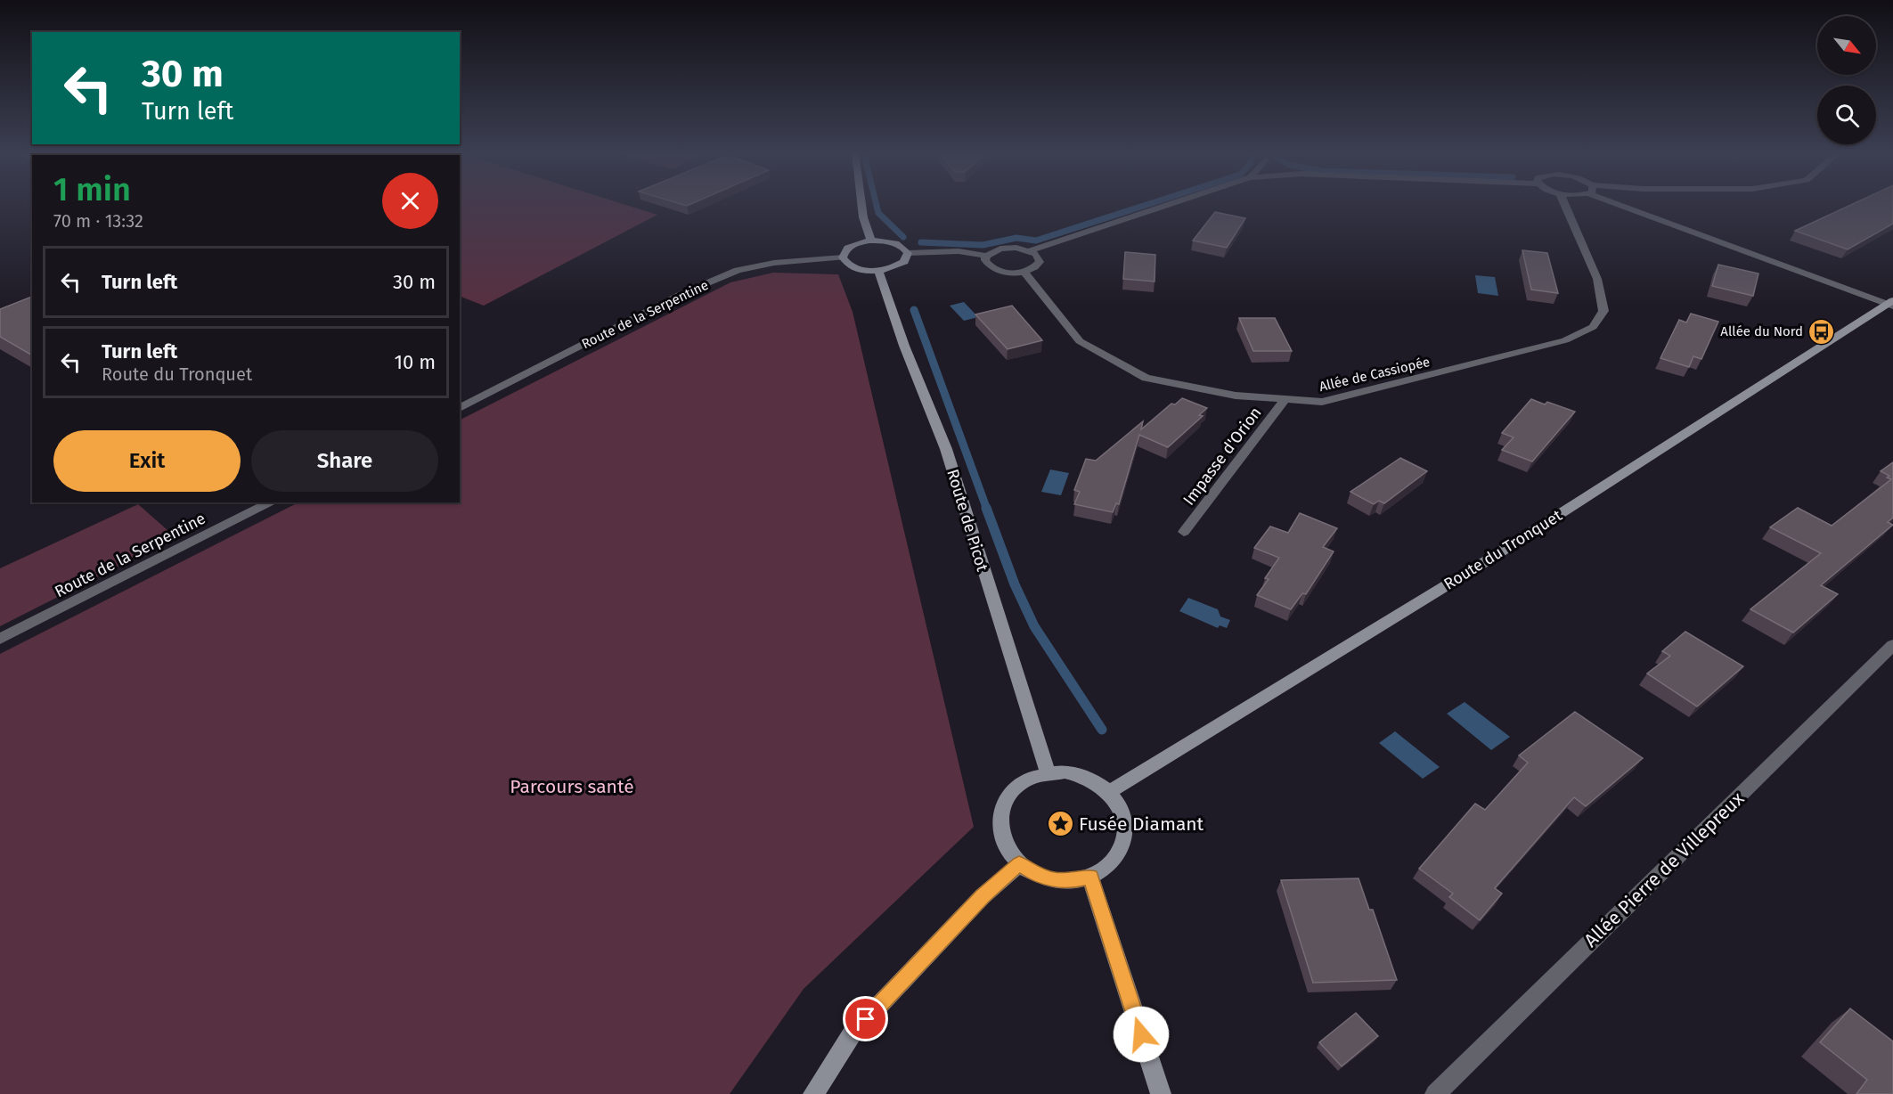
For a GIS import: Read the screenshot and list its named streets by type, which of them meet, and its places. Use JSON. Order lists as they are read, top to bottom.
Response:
{
  "streets": {
    "main road": ["Route de Picot", "Route du Tronquet"],
    "street": [
      "Route de la Serpentine",
      "Allée de Cassiopée",
      "Impasse d'Orion",
      "Allée Pierre de Villepreux"
    ]
  },
  "crossings": [
    ["Allée de Cassiopée", "Impasse d'Orion"],
    ["Route de Picot", "Route du Tronquet"]
  ],
  "parks": ["Parcours santé"],
  "places": {
    "bus stop": ["Allée du Nord"],
    "place": ["Fusée Diamant"]
  },
  "north": "bottom right",
  "page": {
    "turn": ["30 m", "Turn left"],
    "heading": ["1 min", "70 m · 13:32"],
    "list": [
      {
        "name": "Turn left",
        "value": "30 m"
      },
      {
        "name": "Turn left",
        "note": "Route du Tronquet",
        "value": "10 m"
      }
    ],
    "buttons": ["Exit", "Share"]
  }
}
